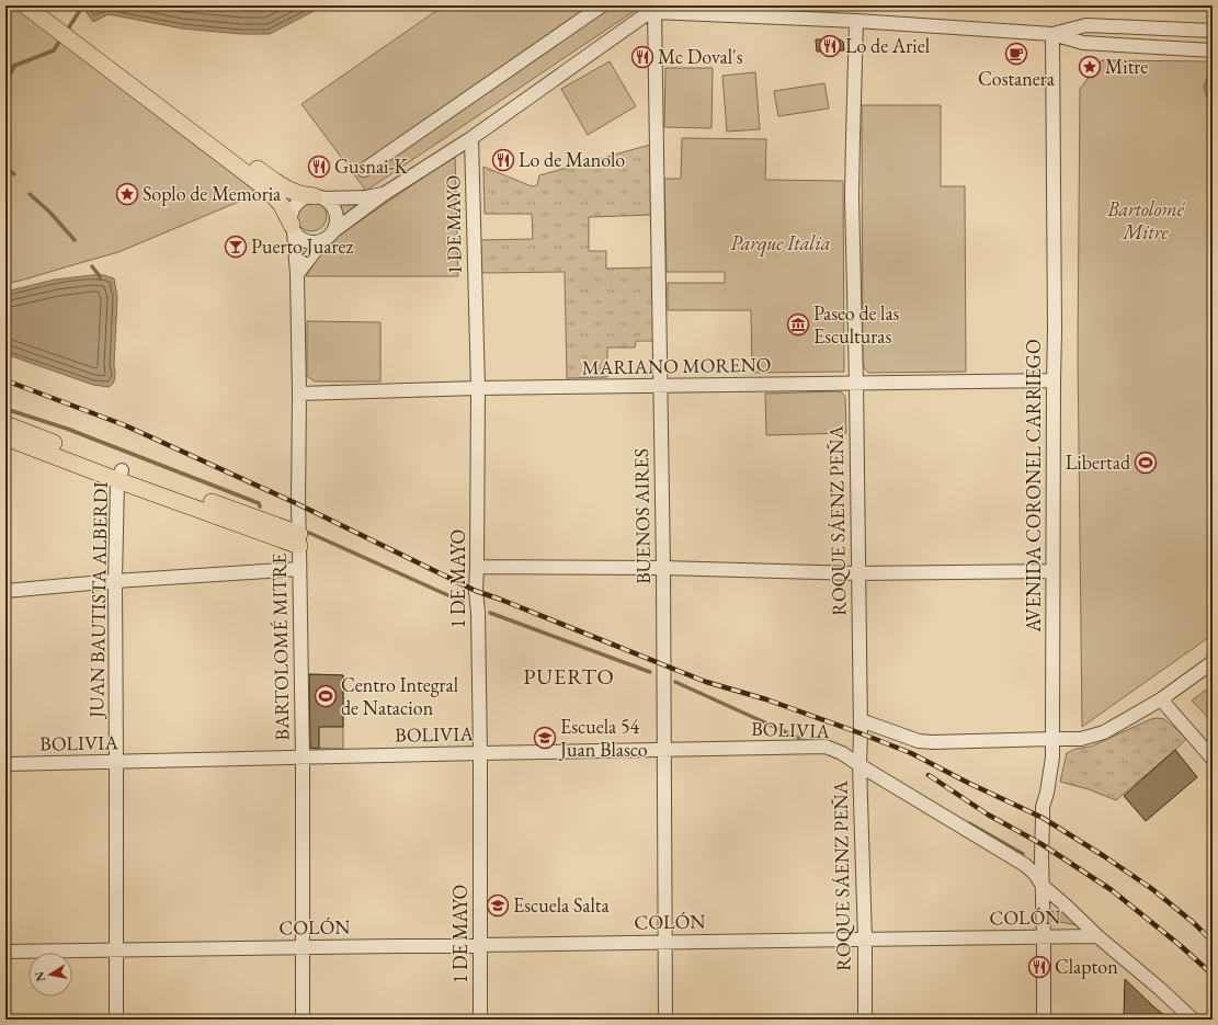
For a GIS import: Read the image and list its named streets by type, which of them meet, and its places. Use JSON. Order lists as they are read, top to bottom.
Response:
{
  "streets": {
    "street": [
      "1 DE MAYO",
      "MARIANO MORENO",
      "AVENIDA CORONEL CARRIEGO",
      "BUENOS AIRES",
      "ROQUE SÁENZ PEÑA",
      "JUAN BAUTISTA ALBERDI",
      "BARTOLOMÉ MITRE",
      "BOLIVIA",
      "COLÓN"
    ]
  },
  "crossings": [
    ["1 DE MAYO", "MARIANO MORENO"],
    ["1 DE MAYO", "BOLIVIA"],
    ["1 DE MAYO", "COLÓN"],
    ["MARIANO MORENO", "AVENIDA CORONEL CARRIEGO"],
    ["MARIANO MORENO", "BUENOS AIRES"],
    ["MARIANO MORENO", "ROQUE SÁENZ PEÑA"],
    ["MARIANO MORENO", "BARTOLOMÉ MITRE"],
    ["AVENIDA CORONEL CARRIEGO", "BOLIVIA"],
    ["AVENIDA CORONEL CARRIEGO", "COLÓN"],
    ["BUENOS AIRES", "BOLIVIA"],
    ["BUENOS AIRES", "COLÓN"],
    ["ROQUE SÁENZ PEÑA", "BOLIVIA"],
    ["ROQUE SÁENZ PEÑA", "COLÓN"],
    ["JUAN BAUTISTA ALBERDI", "BOLIVIA"],
    ["JUAN BAUTISTA ALBERDI", "COLÓN"],
    ["BARTOLOMÉ MITRE", "BOLIVIA"],
    ["BARTOLOMÉ MITRE", "COLÓN"],
    ["BOLIVIA", "COLÓN"]
  ],
  "districts": ["PUERTO"],
  "parks": ["Bartolomé Mitre", "Parque Italia"],
  "places": {
    "restaurant": [
      "Lo de Ariel",
      "Mc Doval's",
      "Lo de Manolo",
      "Gusnai-K",
      "Clapton"
    ],
    "cafe": ["Costanera"],
    "place": ["Mitre", "Soplo de Memoria"],
    "bar": ["Puerto Juarez"],
    "museum": ["Paseo de las Esculturas"],
    "sports": ["Libertad", "Centro Integral de Natacion"],
    "school or university": ["Escuela 54 Juan Blasco", "Escuela Salta"]
  },
  "north": "left"
}
